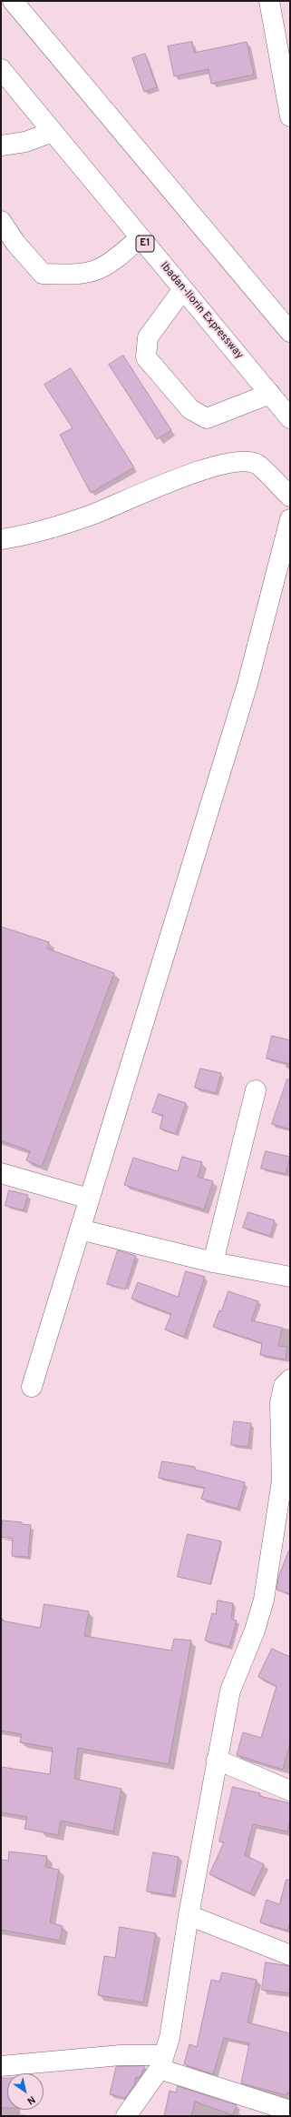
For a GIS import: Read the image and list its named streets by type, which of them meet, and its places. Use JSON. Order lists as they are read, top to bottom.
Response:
{
  "streets": {
    "main road": ["E1", "Ibadan-Ilorin Expressway"]
  },
  "north": "bottom right"
}
